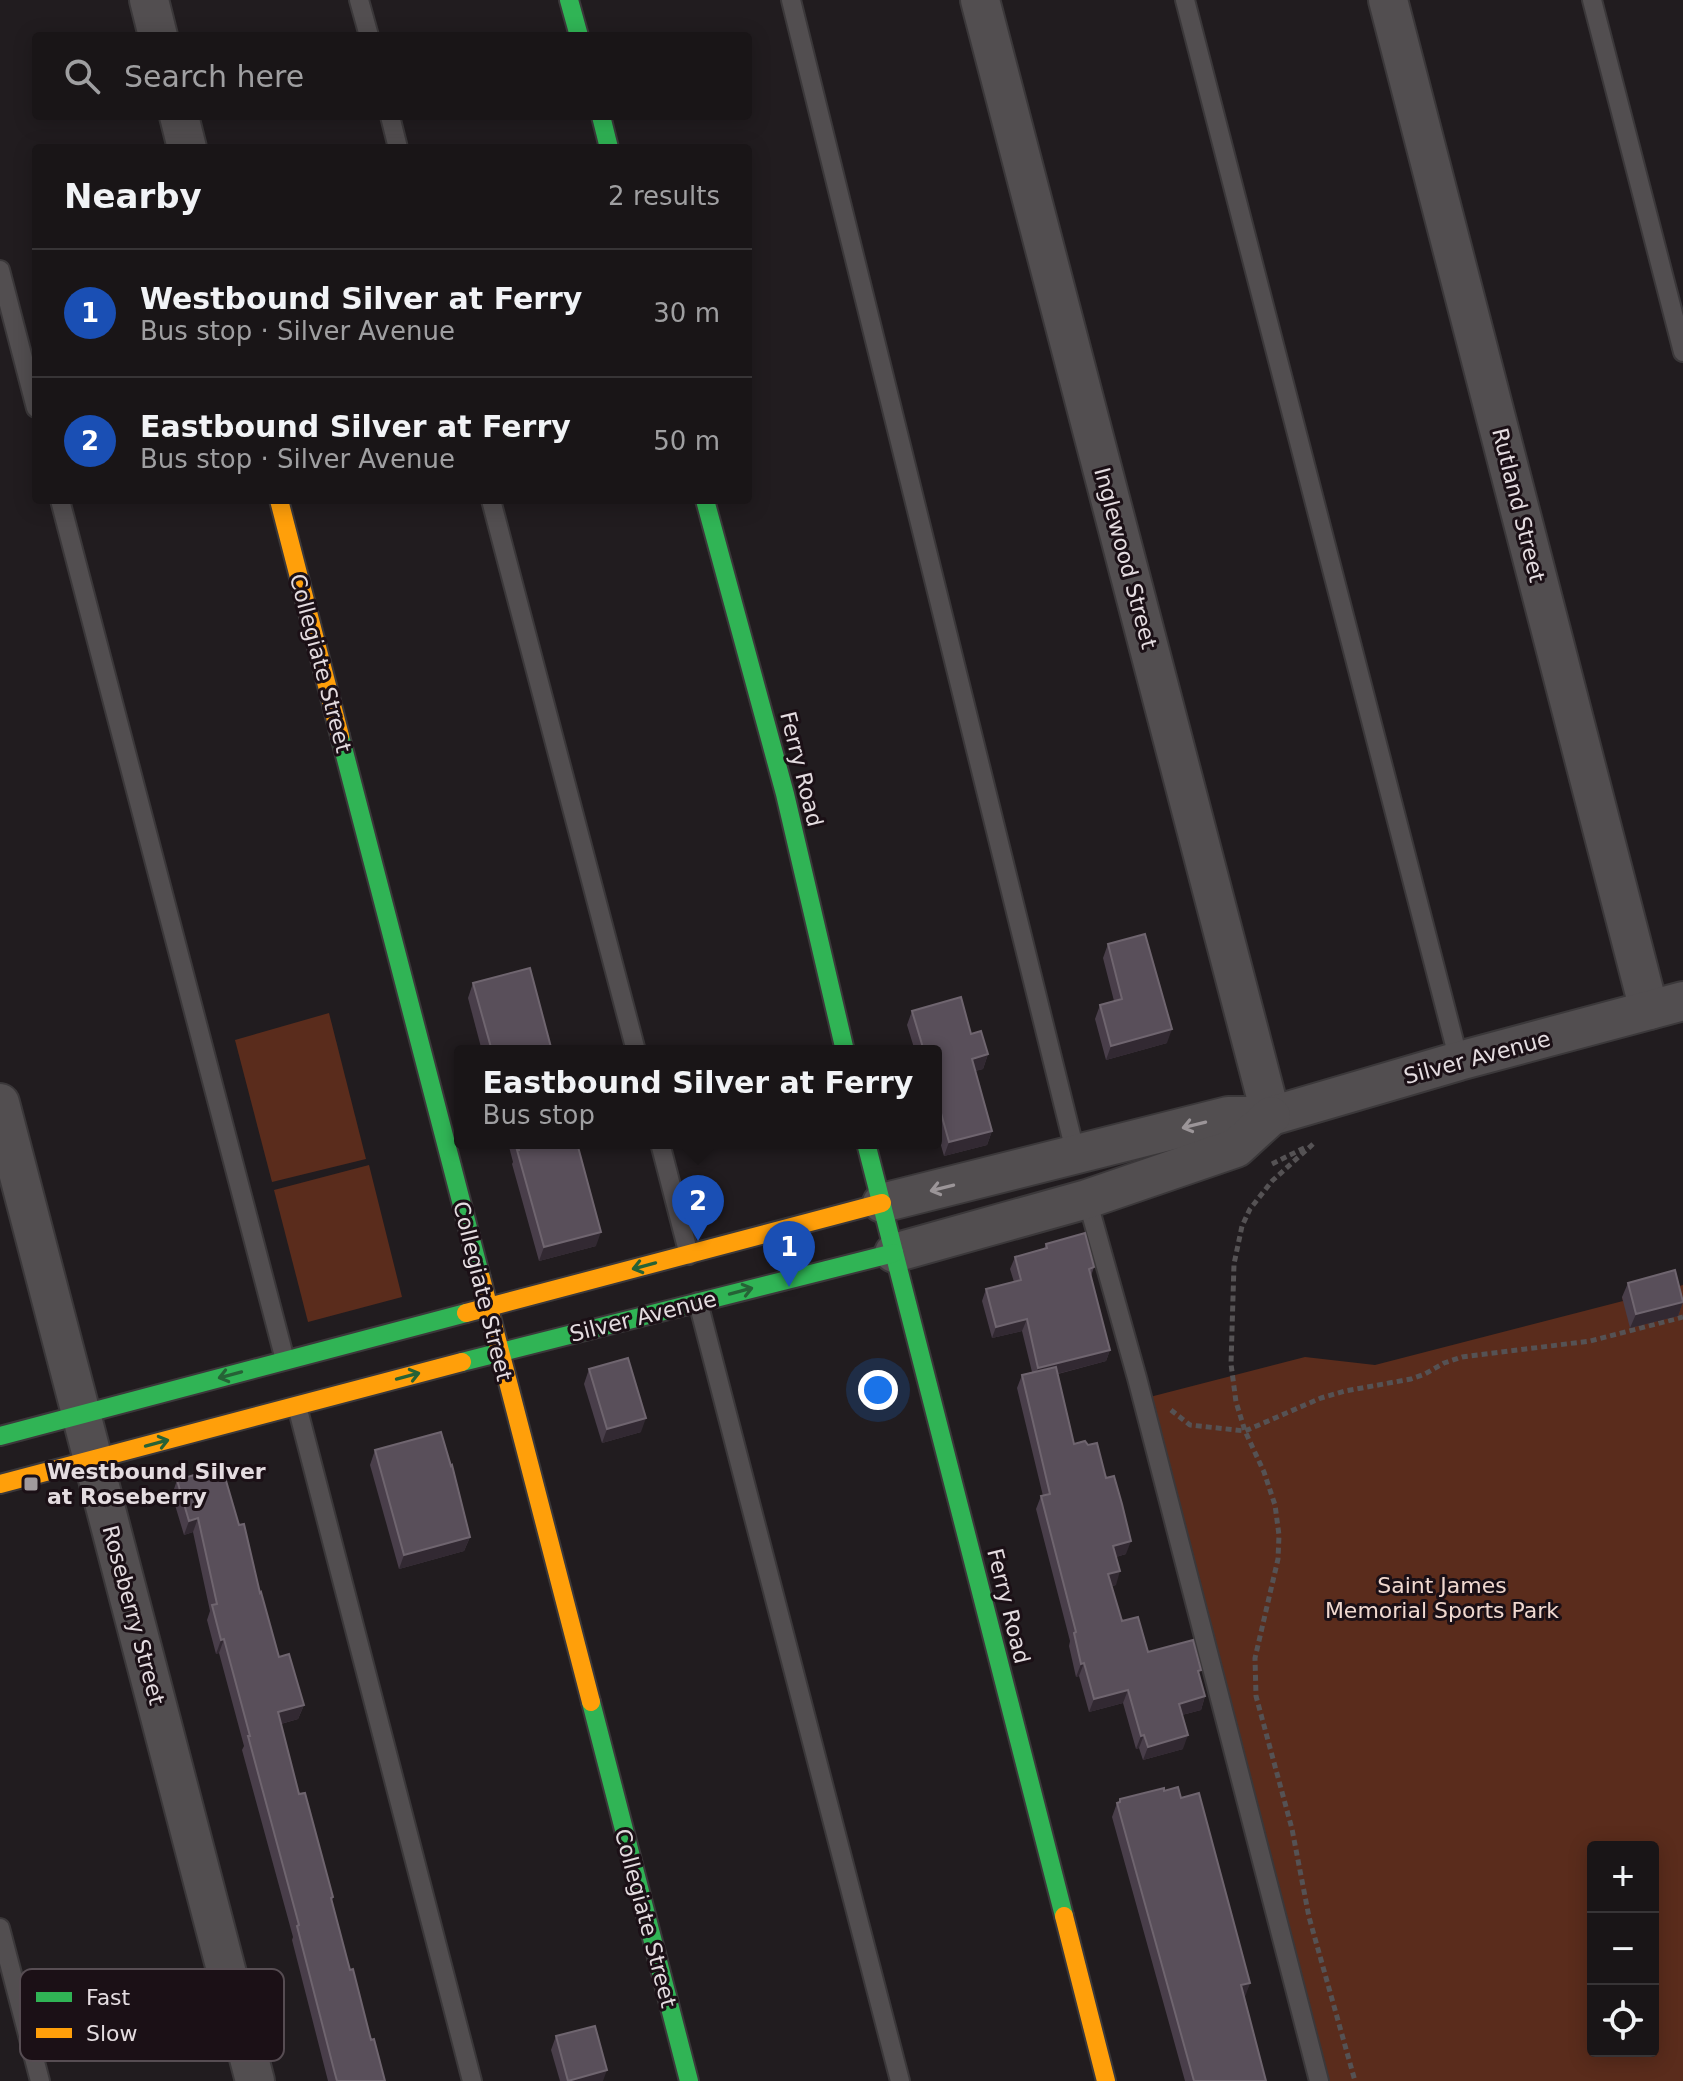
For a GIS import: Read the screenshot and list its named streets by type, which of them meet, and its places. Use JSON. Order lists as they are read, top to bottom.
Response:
{
  "streets": {
    "street": [
      "Rutland Street",
      "Inglewood Street",
      "Collegiate Street",
      "Ferry Road",
      "Silver Avenue",
      "Roseberry Street"
    ]
  },
  "crossings": [
    ["Rutland Street", "Silver Avenue"],
    ["Inglewood Street", "Silver Avenue"],
    ["Collegiate Street", "Silver Avenue"],
    ["Ferry Road", "Silver Avenue"],
    ["Silver Avenue", "Roseberry Street"]
  ],
  "parks": ["Saint James Memorial Sports Park"],
  "places": {
    "transit": ["Westbound Silver at Roseberry"]
  },
  "legend": ["Fast", "Slow"],
  "page": {
    "search": "Search here",
    "heading": ["Nearby", "2 results"],
    "list": [
      {
        "mark": "1",
        "name": "Westbound Silver at Ferry",
        "note": "Bus stop · Silver Avenue",
        "value": "30 m"
      },
      {
        "mark": "2",
        "name": "Eastbound Silver at Ferry",
        "note": "Bus stop · Silver Avenue",
        "value": "50 m"
      }
    ],
    "popup": ["Eastbound Silver at Ferry", "Bus stop"],
    "pins": ["2", "1"],
    "map_buttons": ["+", "−"]
  }
}
